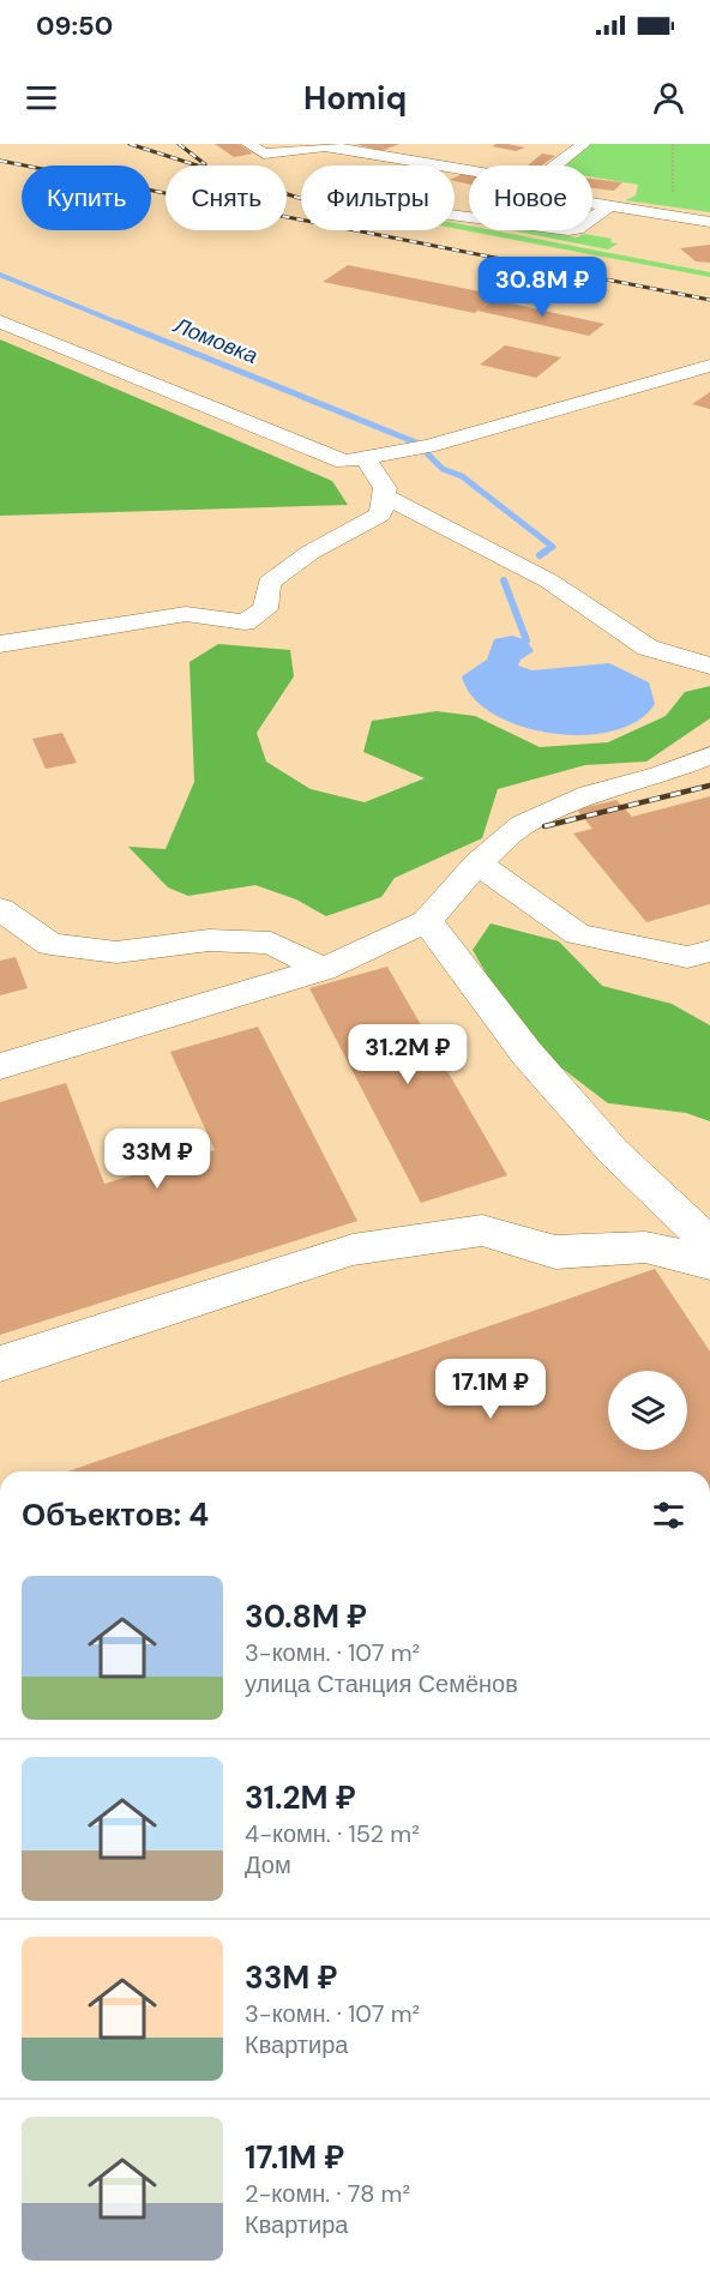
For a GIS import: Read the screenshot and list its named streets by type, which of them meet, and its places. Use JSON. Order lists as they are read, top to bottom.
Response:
{
  "water": ["Ломовка"],
  "page": {
    "status": "09:50",
    "header": "Homiq",
    "chip": [
      "Купить",
      "Снять",
      "Фильтры",
      "Новое"
    ],
    "price": [
      "30.8M ₽",
      "31.2M ₽",
      "33M ₽",
      "17.1M ₽"
    ],
    "heading": "Объектов: 4",
    "list": [
      {
        "name": "30.8M ₽",
        "note": "3-комн. · 107 m² · улица Станция Семёнов"
      },
      {
        "name": "31.2M ₽",
        "note": "4-комн. · 152 m² · Дом"
      },
      {
        "name": "33M ₽",
        "note": "3-комн. · 107 m² · Квартира"
      },
      {
        "name": "17.1M ₽",
        "note": "2-комн. · 78 m² · Квартира"
      }
    ]
  }
}
